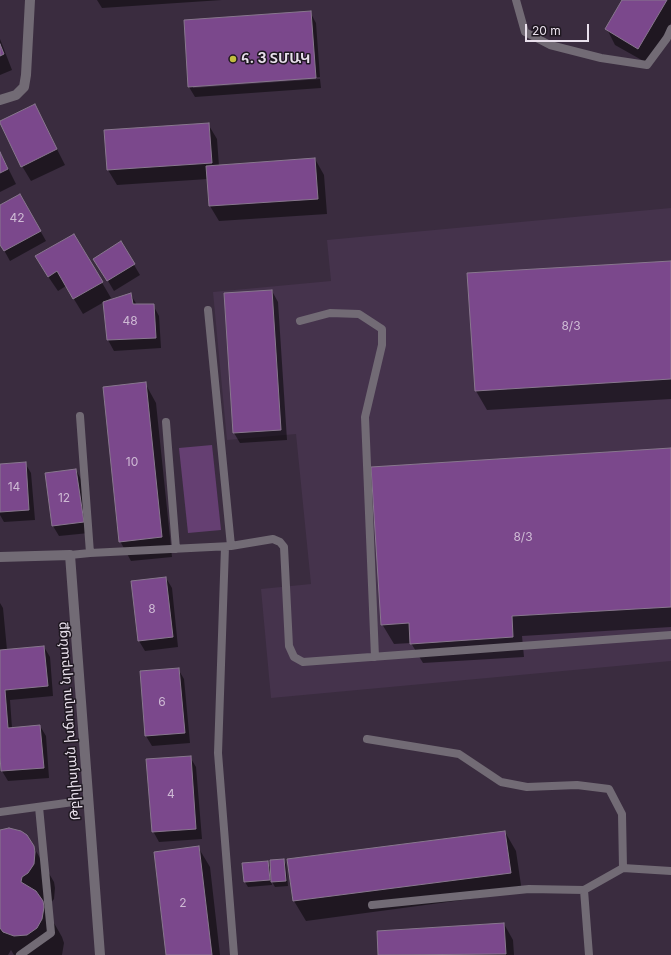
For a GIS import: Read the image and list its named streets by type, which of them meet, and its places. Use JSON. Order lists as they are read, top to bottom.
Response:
{
  "streets": {
    "street": ["Թբիլիսյան խճուղու նրբանցք"]
  },
  "places": ["հ. 3 ՏՄԱԿ"],
  "house_numbers": [
    "42",
    "48",
    "8/3",
    "10",
    "14",
    "12",
    "8/3",
    "8",
    "6",
    "4",
    "2"
  ],
  "scale_bar": "20 m"
}
